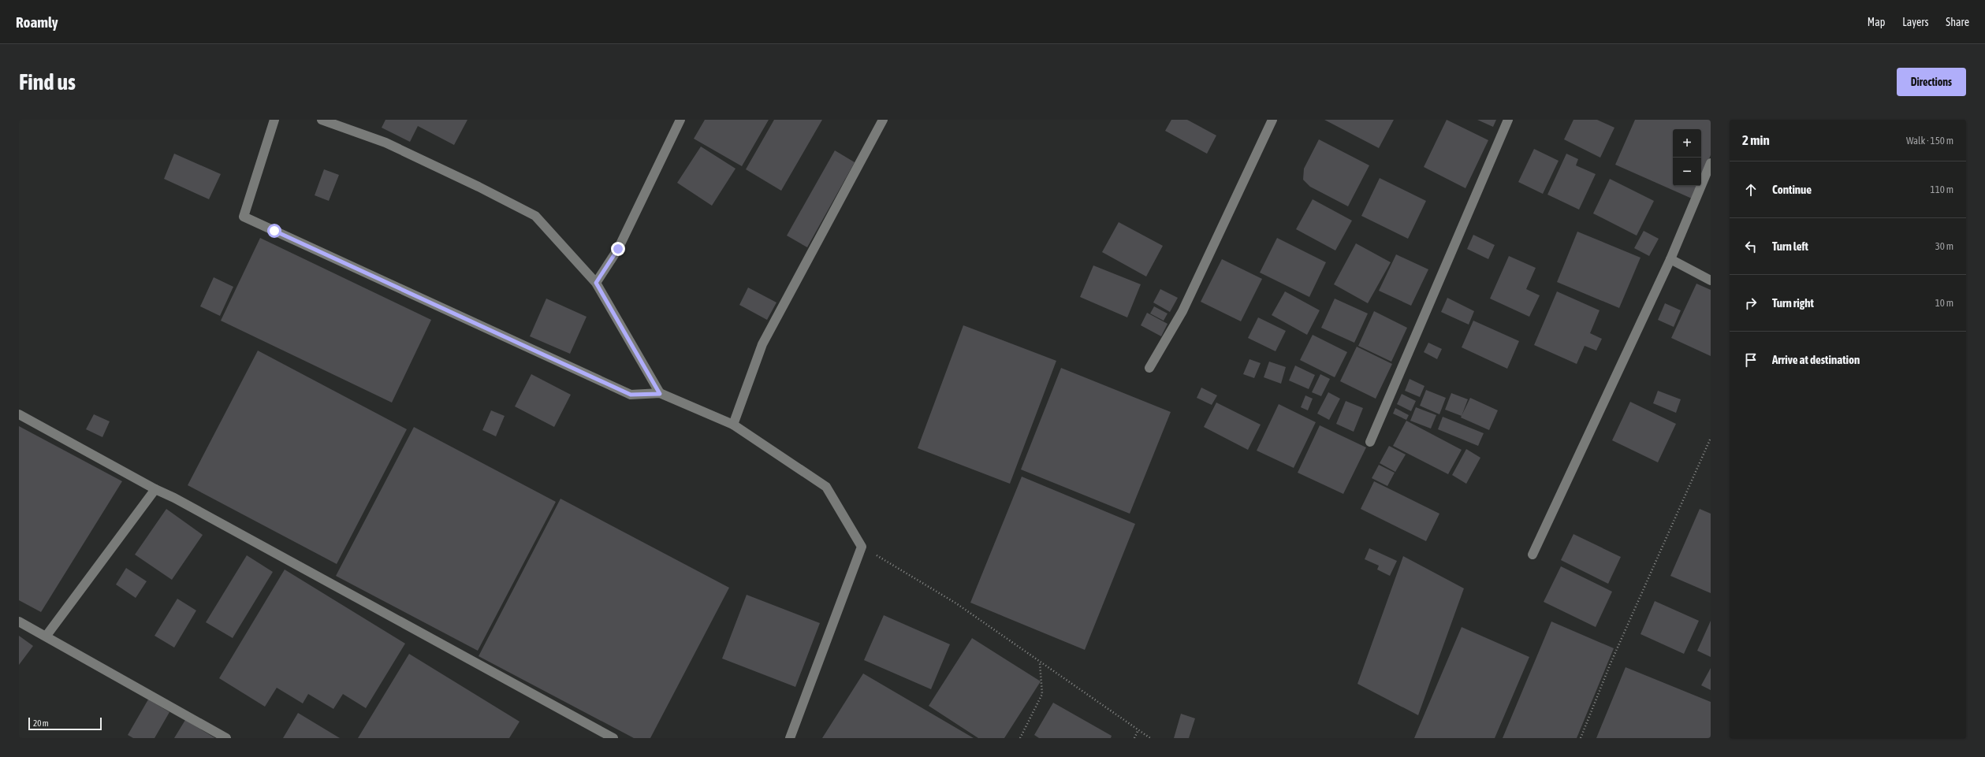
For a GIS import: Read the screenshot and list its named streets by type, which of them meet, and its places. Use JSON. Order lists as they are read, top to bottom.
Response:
{
  "scale_bar": "20 m",
  "page": {
    "header": "Roamly",
    "nav": ["Map", "Layers", "Share"],
    "buttons": "Directions",
    "title": "Find us",
    "heading": ["2 min", "Walk · 150 m"],
    "map_buttons": ["+", "−"],
    "list": [
      ["Continue", "110 m"],
      ["Turn left", "30 m"],
      ["Turn right", "10 m"],
      "Arrive at destination"
    ],
    "scale": "20 m"
  }
}
